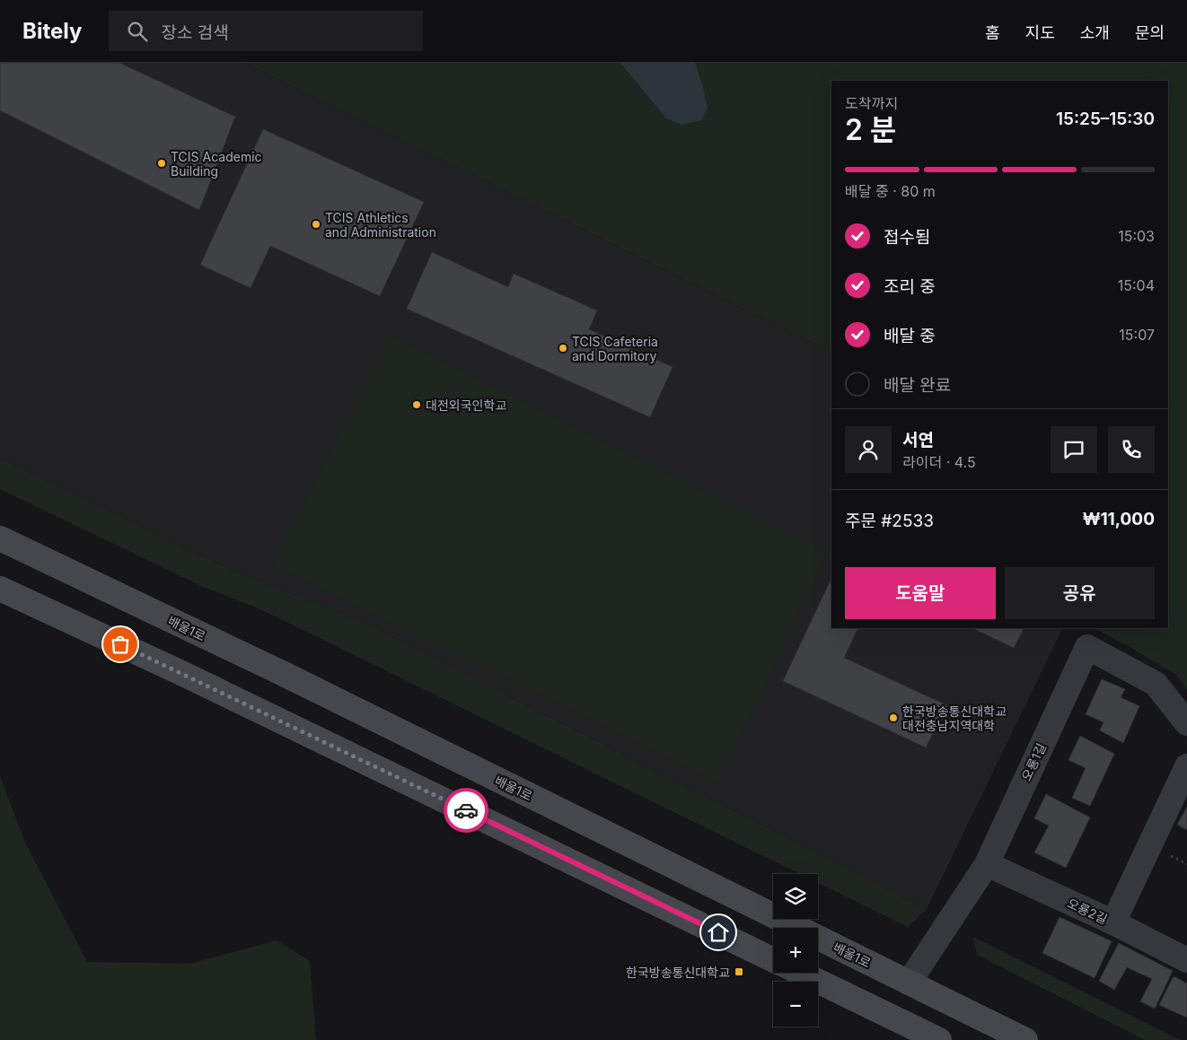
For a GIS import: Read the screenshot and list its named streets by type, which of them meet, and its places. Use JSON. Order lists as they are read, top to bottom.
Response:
{
  "streets": {
    "main road": ["배울1로"],
    "street": ["오룡1길", "오룡2길"]
  },
  "crossings": [
    ["배울1로", "오룡1길"],
    ["오룡1길", "오룡2길"]
  ],
  "places": {
    "other": [
      "TCIS Academic Building",
      "TCIS Athletics and Administration",
      "TCIS Cafeteria and Dormitory",
      "대전외국인학교",
      "한국방송통신대학교 대전충남지역대학"
    ],
    "transit": ["한국방송통신대학교"]
  },
  "page": {
    "header": "Bitely",
    "search": "장소 검색",
    "nav": [
      "홈",
      "지도",
      "소개",
      "문의"
    ],
    "heading": ["2 분", "도착까지", "15:25–15:30"],
    "panel": [
      "서연",
      "라이더 · 4.5",
      "주문 #2533",
      "₩11,000"
    ],
    "bar": "배달 중 · 80 m",
    "list": [
      ["접수됨", "15:03"],
      ["조리 중", "15:04"],
      ["배달 중", "15:07"],
      "배달 완료"
    ],
    "buttons": ["도움말", "공유"],
    "map_buttons": ["+", "−"]
  }
}
